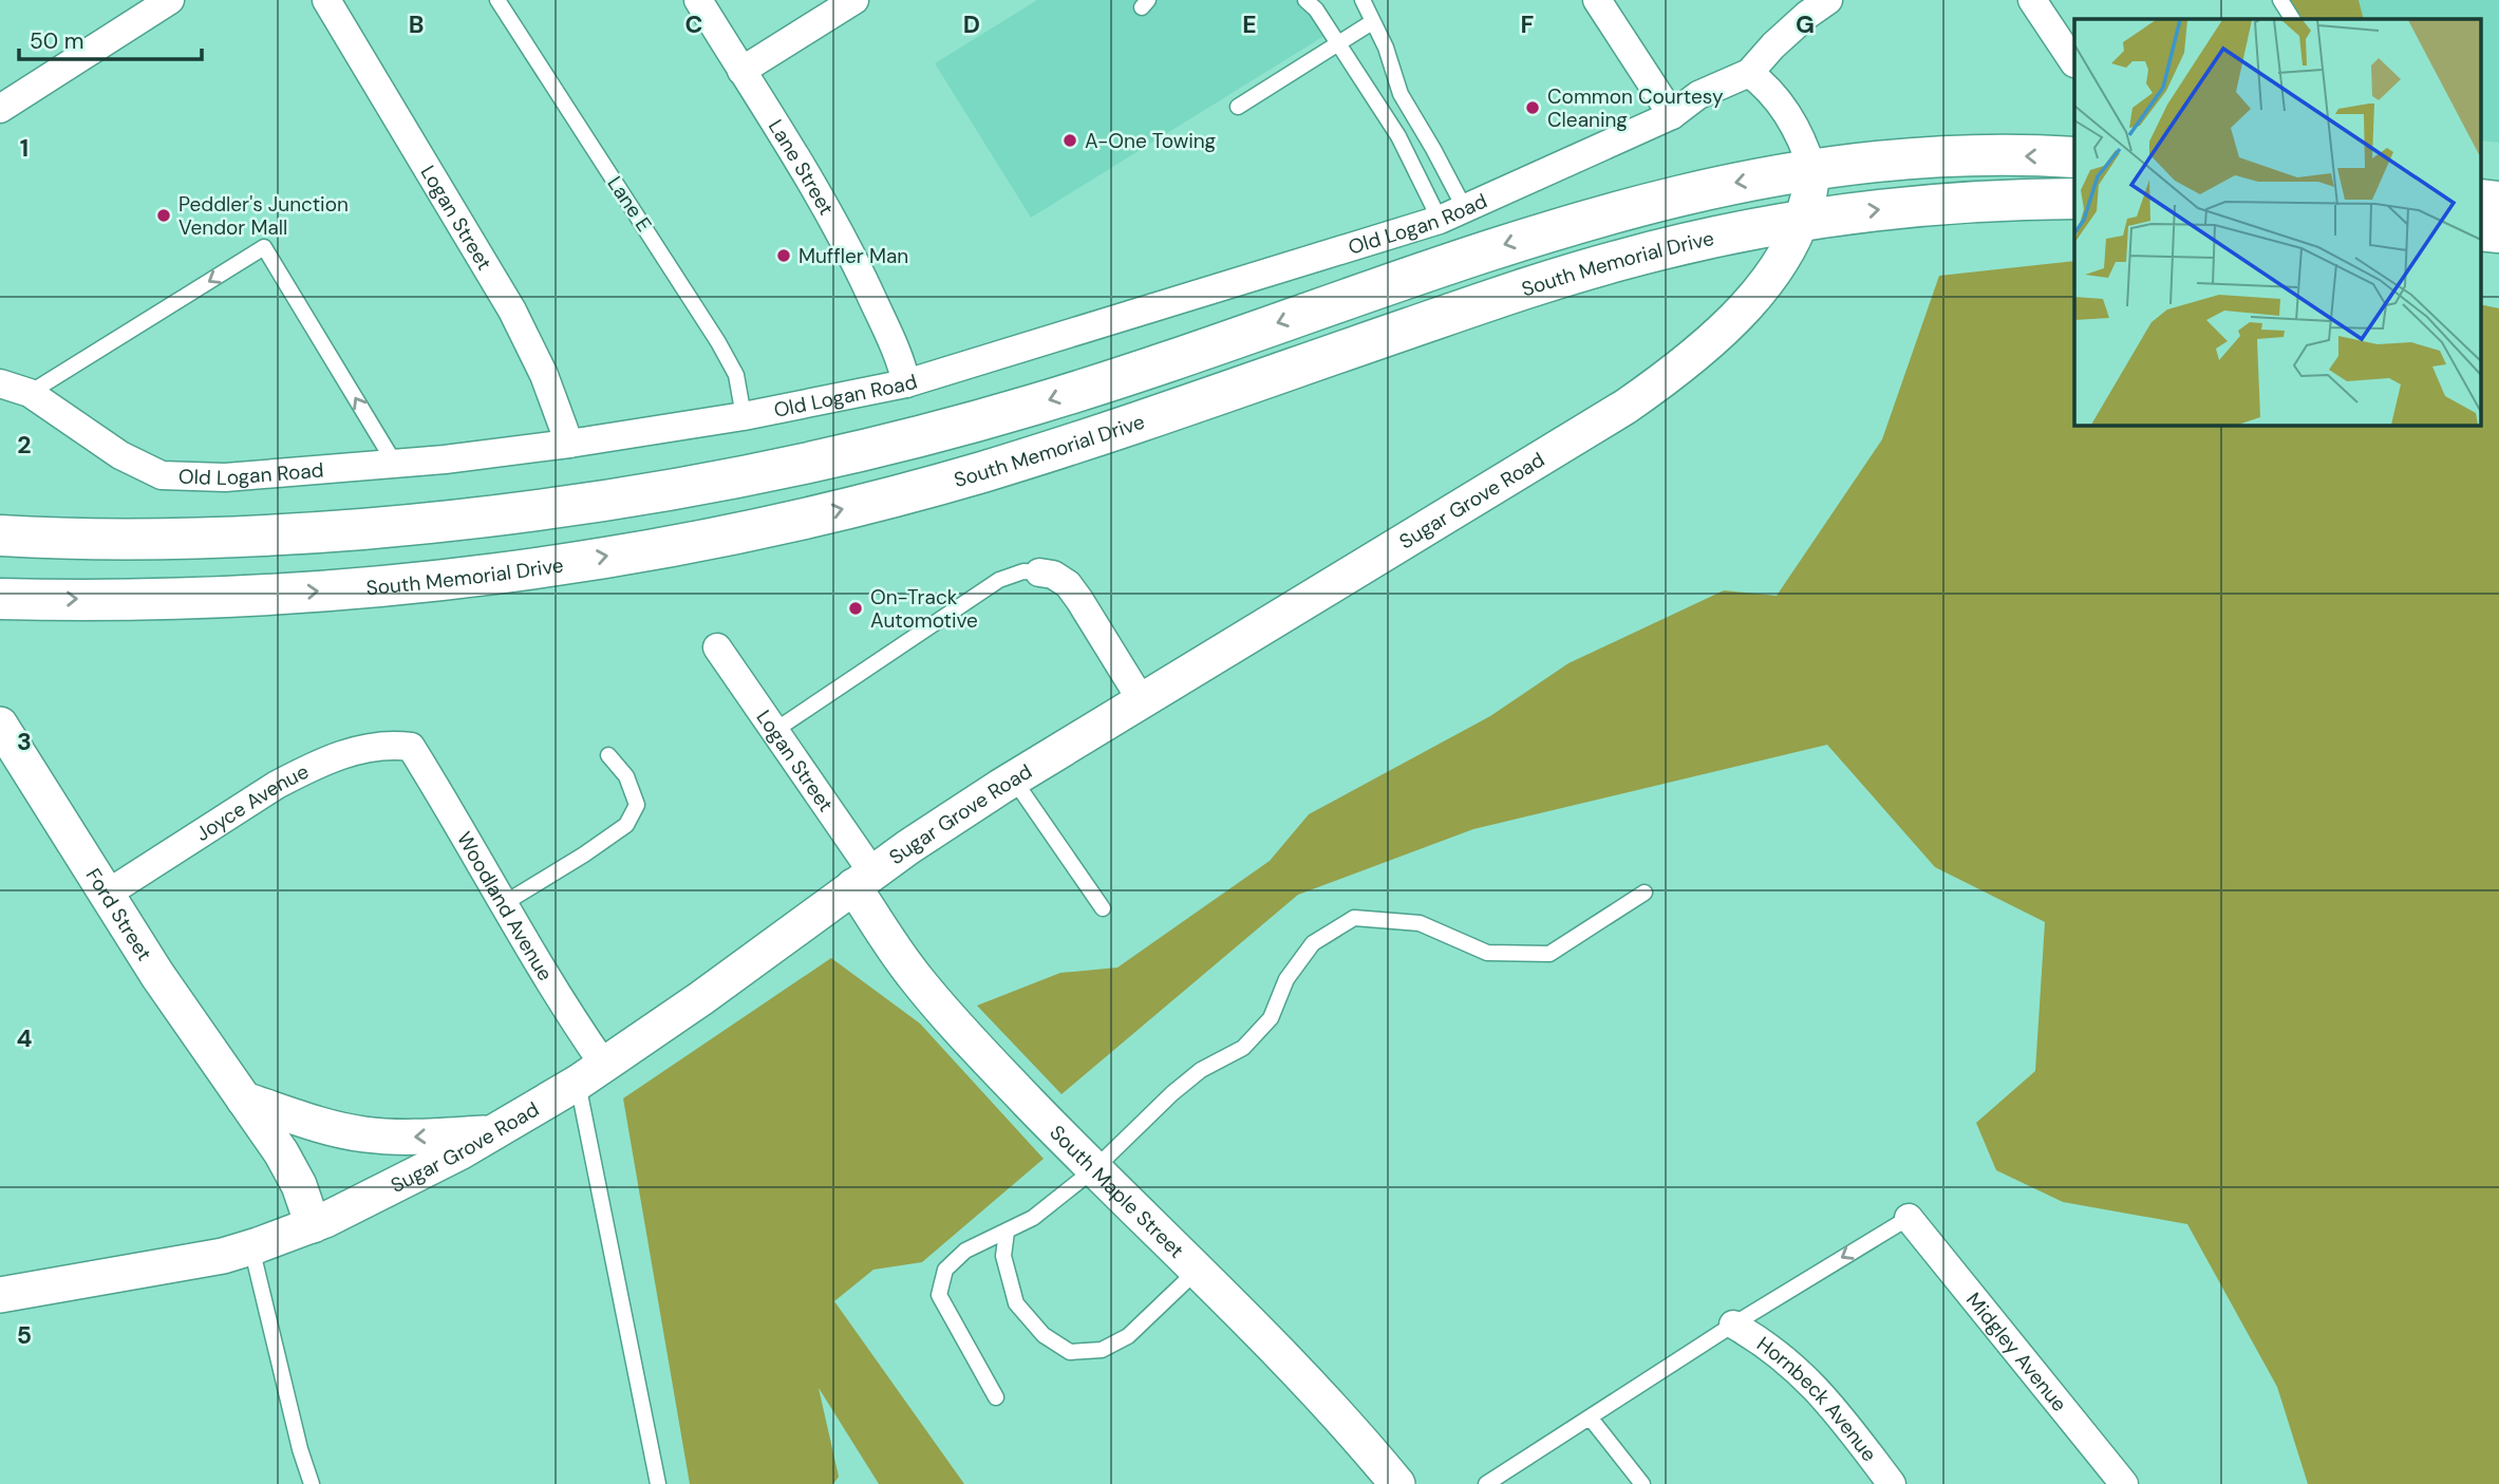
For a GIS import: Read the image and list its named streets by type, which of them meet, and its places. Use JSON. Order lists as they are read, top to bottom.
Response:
{
  "streets": {
    "highway": ["South Memorial Drive"],
    "street": [
      "Lane Street",
      "Logan Street",
      "Old Logan Road",
      "Sugar Grove Road",
      "Joyce Avenue",
      "Woodland Avenue",
      "Ford Street",
      "South Maple Street",
      "Midgley Avenue",
      "Hornbeck Avenue"
    ],
    "lane": ["Lane E"]
  },
  "crossings": [
    ["Lane Street", "Old Logan Road"],
    ["Lane E", "Old Logan Road"],
    ["Logan Street", "Old Logan Road"],
    ["Logan Street", "Sugar Grove Road"],
    ["Logan Street", "South Maple Street"],
    ["South Memorial Drive", "Sugar Grove Road"],
    ["Sugar Grove Road", "Woodland Avenue"],
    ["Sugar Grove Road", "Ford Street"],
    ["Sugar Grove Road", "South Maple Street"],
    ["Joyce Avenue", "Woodland Avenue"],
    ["Joyce Avenue", "Ford Street"]
  ],
  "places": [
    "Common Courtesy Cleaning",
    "A-One Towing",
    "Peddler's Junction Vendor Mall",
    "Muffler Man",
    "On-Track Automotive"
  ],
  "scale_bar": "50 m",
  "grid": {
    "columns": [
      "B",
      "C",
      "D",
      "E",
      "F",
      "G"
    ],
    "rows": [
      "1",
      "2",
      "3",
      "4",
      "5"
    ]
  }
}
